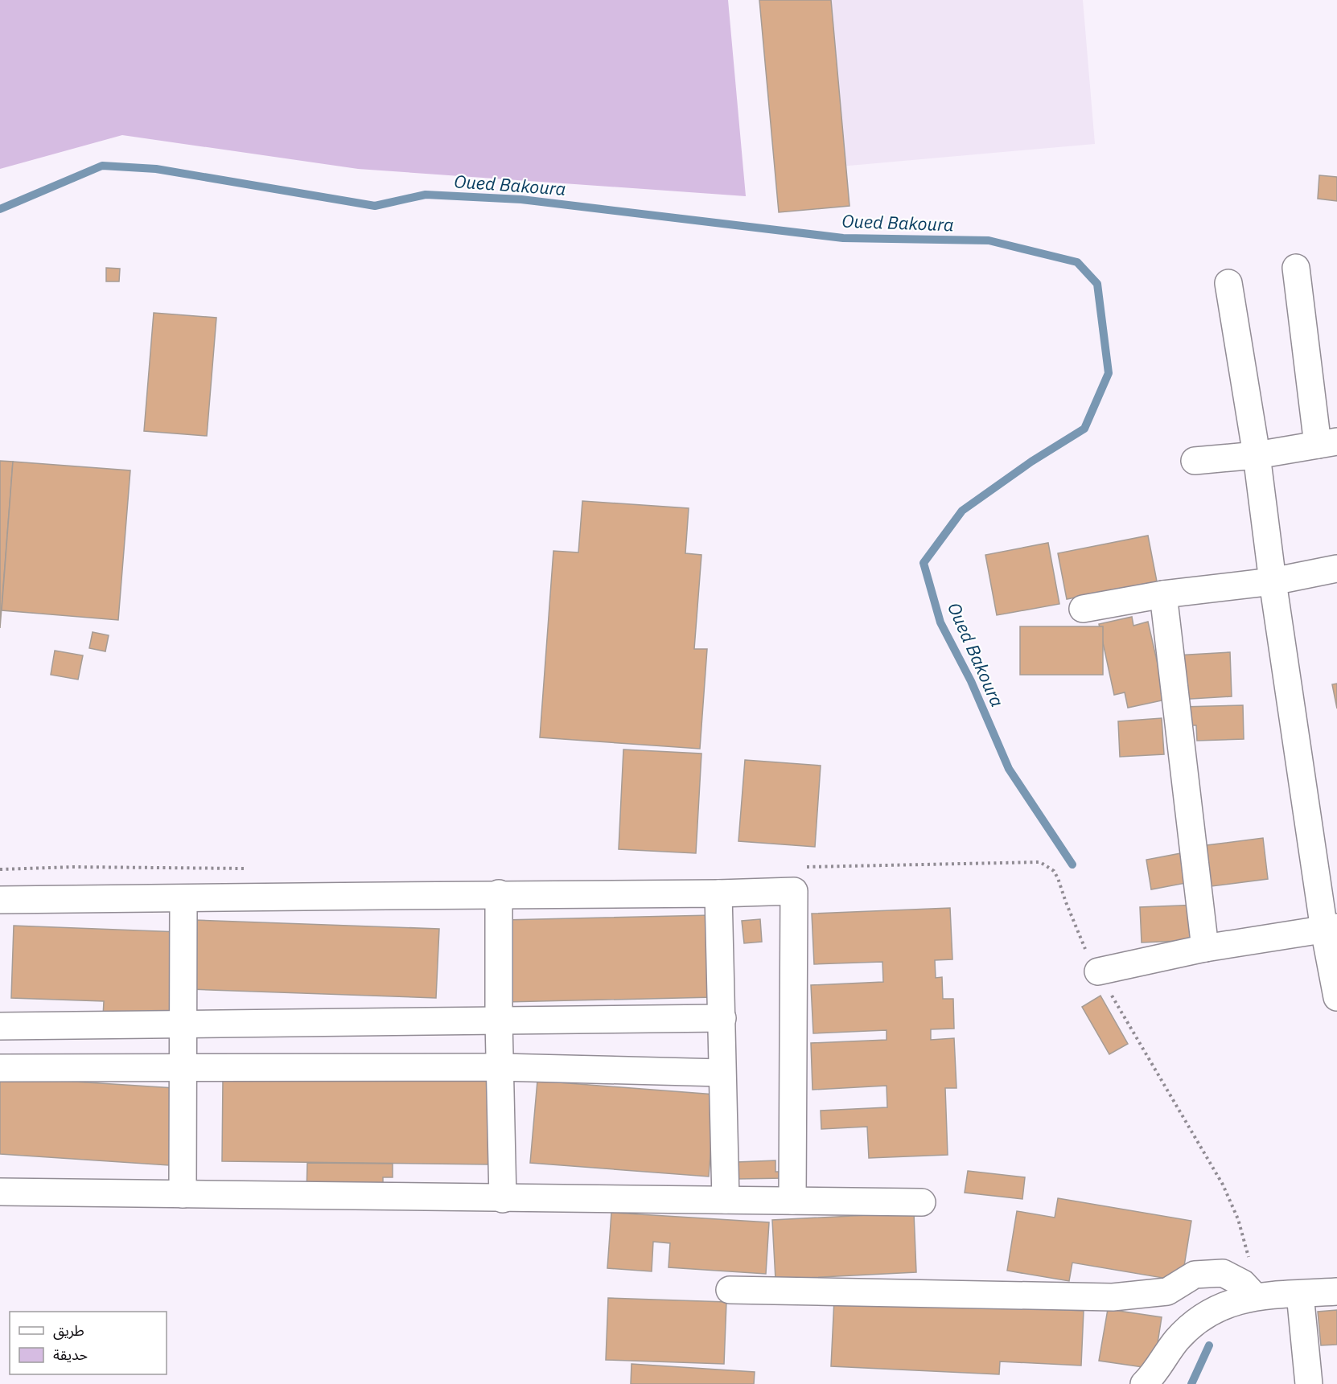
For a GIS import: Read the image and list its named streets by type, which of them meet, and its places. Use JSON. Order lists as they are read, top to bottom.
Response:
{
  "water": ["Oued Bakoura"],
  "legend": ["طريق", "حديقة"]
}
